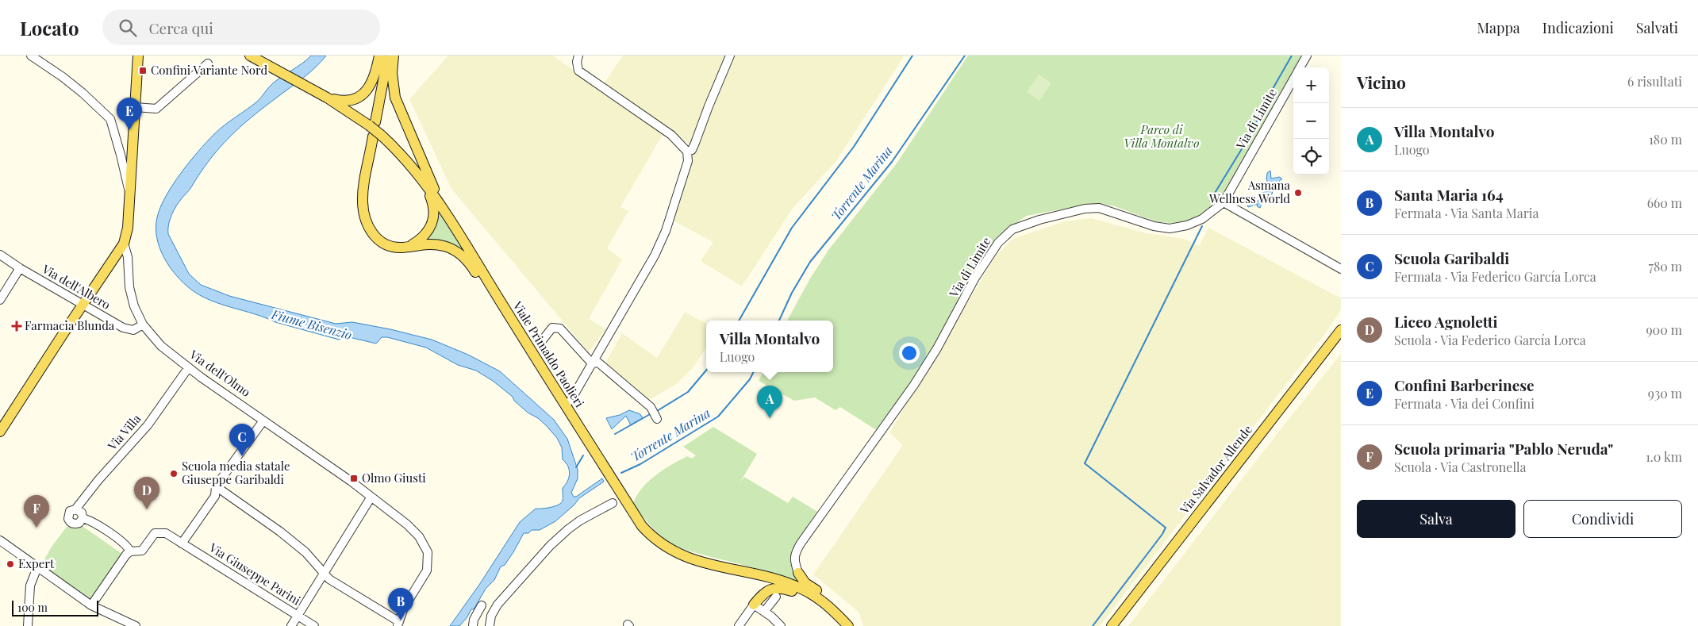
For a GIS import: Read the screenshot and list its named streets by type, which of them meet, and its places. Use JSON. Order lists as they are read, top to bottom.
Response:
{
  "streets": {
    "main road": ["Viale Primaldo Paolieri", "Via dell'Olmo", "Via Salvador Allende"],
    "street": [
      "Via di Limite",
      "Via dell'Albero",
      "Via Villa",
      "Via Giuseppe Parini"
    ]
  },
  "crossings": [
    ["Via dell'Albero", "Via dell'Olmo"],
    ["Via dell'Olmo", "Via Villa"]
  ],
  "water": ["Torrente Marina", "Fiume Bisenzio"],
  "parks": ["Parco di Villa Montalvo"],
  "places": {
    "transit": ["Confini Variante Nord", "Olmo Giusti"],
    "other": ["Asmana Wellness World", "Scuola media statale Giuseppe Garibaldi", "Expert"],
    "health": ["Farmacia Blunda"]
  },
  "scale_bar": "100 m",
  "page": {
    "header": "Locato",
    "search": "Cerca qui",
    "nav": ["Mappa", "Indicazioni", "Salvati"],
    "heading": ["Vicino", "6 risultati"],
    "map_buttons": ["+", "−"],
    "pins": [
      "E",
      "A",
      "C",
      "D",
      "F",
      "B"
    ],
    "list": [
      {
        "mark": "A",
        "name": "Villa Montalvo",
        "note": "Luogo",
        "value": "180 m"
      },
      {
        "mark": "B",
        "name": "Santa Maria 164",
        "note": "Fermata · Via Santa Maria",
        "value": "660 m"
      },
      {
        "mark": "C",
        "name": "Scuola Garibaldi",
        "note": "Fermata · Via Federico García Lorca",
        "value": "780 m"
      },
      {
        "mark": "D",
        "name": "Liceo Agnoletti",
        "note": "Scuola · Via Federico García Lorca",
        "value": "900 m"
      },
      {
        "mark": "E",
        "name": "Confini Barberinese",
        "note": "Fermata · Via dei Confini",
        "value": "930 m"
      },
      {
        "mark": "F",
        "name": "Scuola primaria \"Pablo Neruda\"",
        "note": "Scuola · Via Castronella",
        "value": "1.0 km"
      }
    ],
    "popup": ["Villa Montalvo", "Luogo"],
    "buttons": ["Salva", "Condividi"],
    "scale": "100 m"
  }
}
